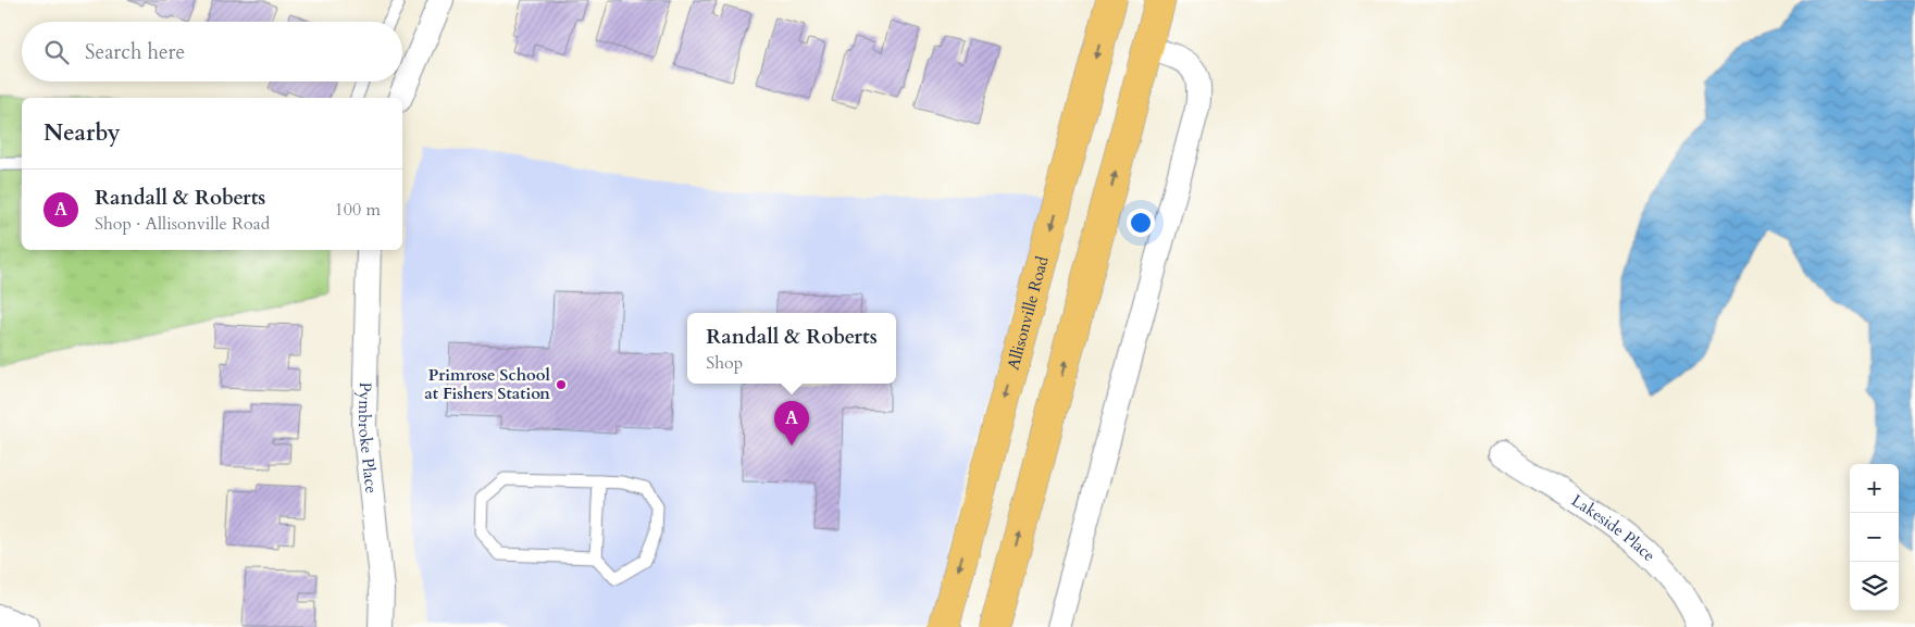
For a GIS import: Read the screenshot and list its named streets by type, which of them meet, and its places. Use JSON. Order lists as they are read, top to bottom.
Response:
{
  "streets": {
    "main road": ["Allisonville Road"],
    "street": ["Pymbroke Place", "Lakeside Place"]
  },
  "places": ["Primrose School at Fishers Station"],
  "page": {
    "search": "Search here",
    "heading": "Nearby",
    "list": [
      {
        "mark": "A",
        "name": "Randall & Roberts",
        "note": "Shop · Allisonville Road",
        "value": "100 m"
      }
    ],
    "popup": ["Randall & Roberts", "Shop"],
    "pins": "A",
    "map_buttons": ["+", "−"]
  }
}
